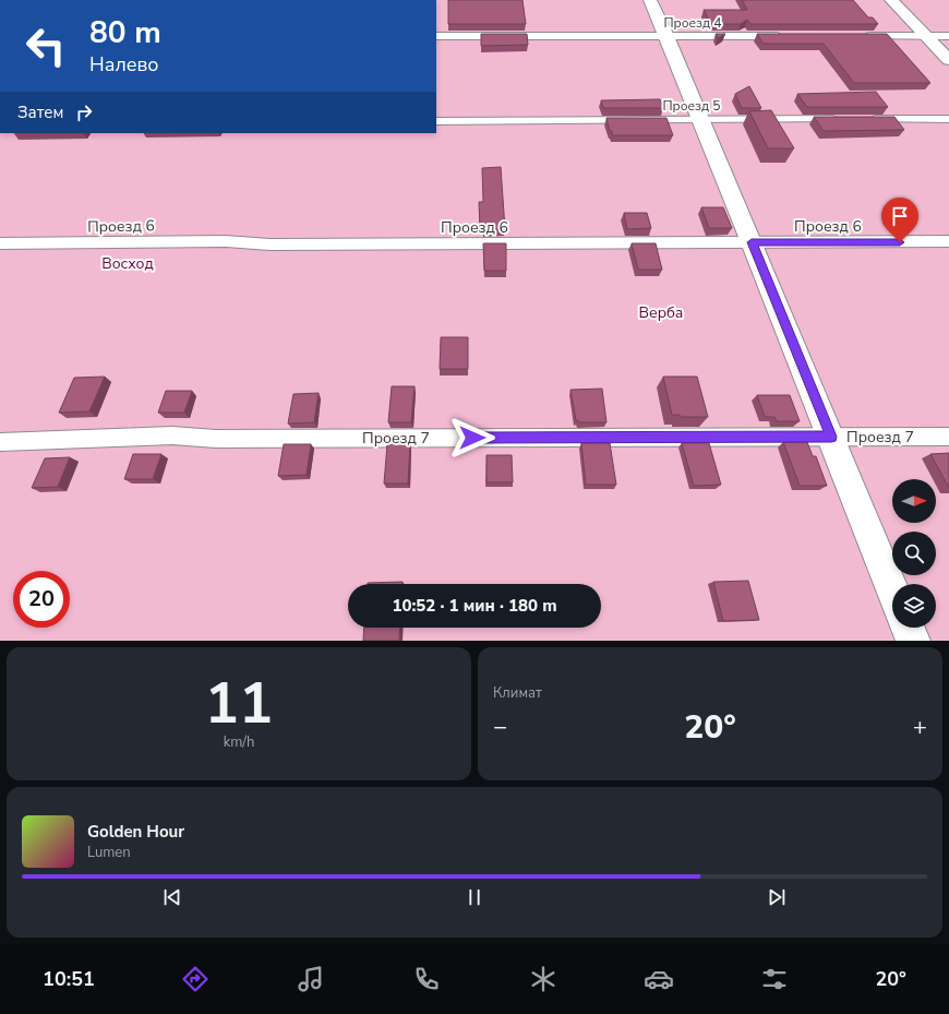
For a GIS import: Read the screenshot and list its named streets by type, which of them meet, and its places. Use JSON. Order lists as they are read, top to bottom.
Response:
{
  "streets": {
    "lane": [
      "Проезд 4",
      "Проезд 5",
      "Проезд 6",
      "Проезд 7"
    ]
  },
  "parks": ["Восход", "Верба"],
  "north": "right",
  "page": {
    "turn": ["80 m", "Налево"],
    "then": "Затем",
    "limit": "20",
    "trip": "10:52 · 1 мин · 180 m",
    "tile": [
      ["11", "km/h"],
      "Климат"
    ],
    "heat": ["−", "20°", "+"],
    "song": ["Golden Hour", "Lumen"],
    "tabs": ["10:51", "20°"]
  }
}
